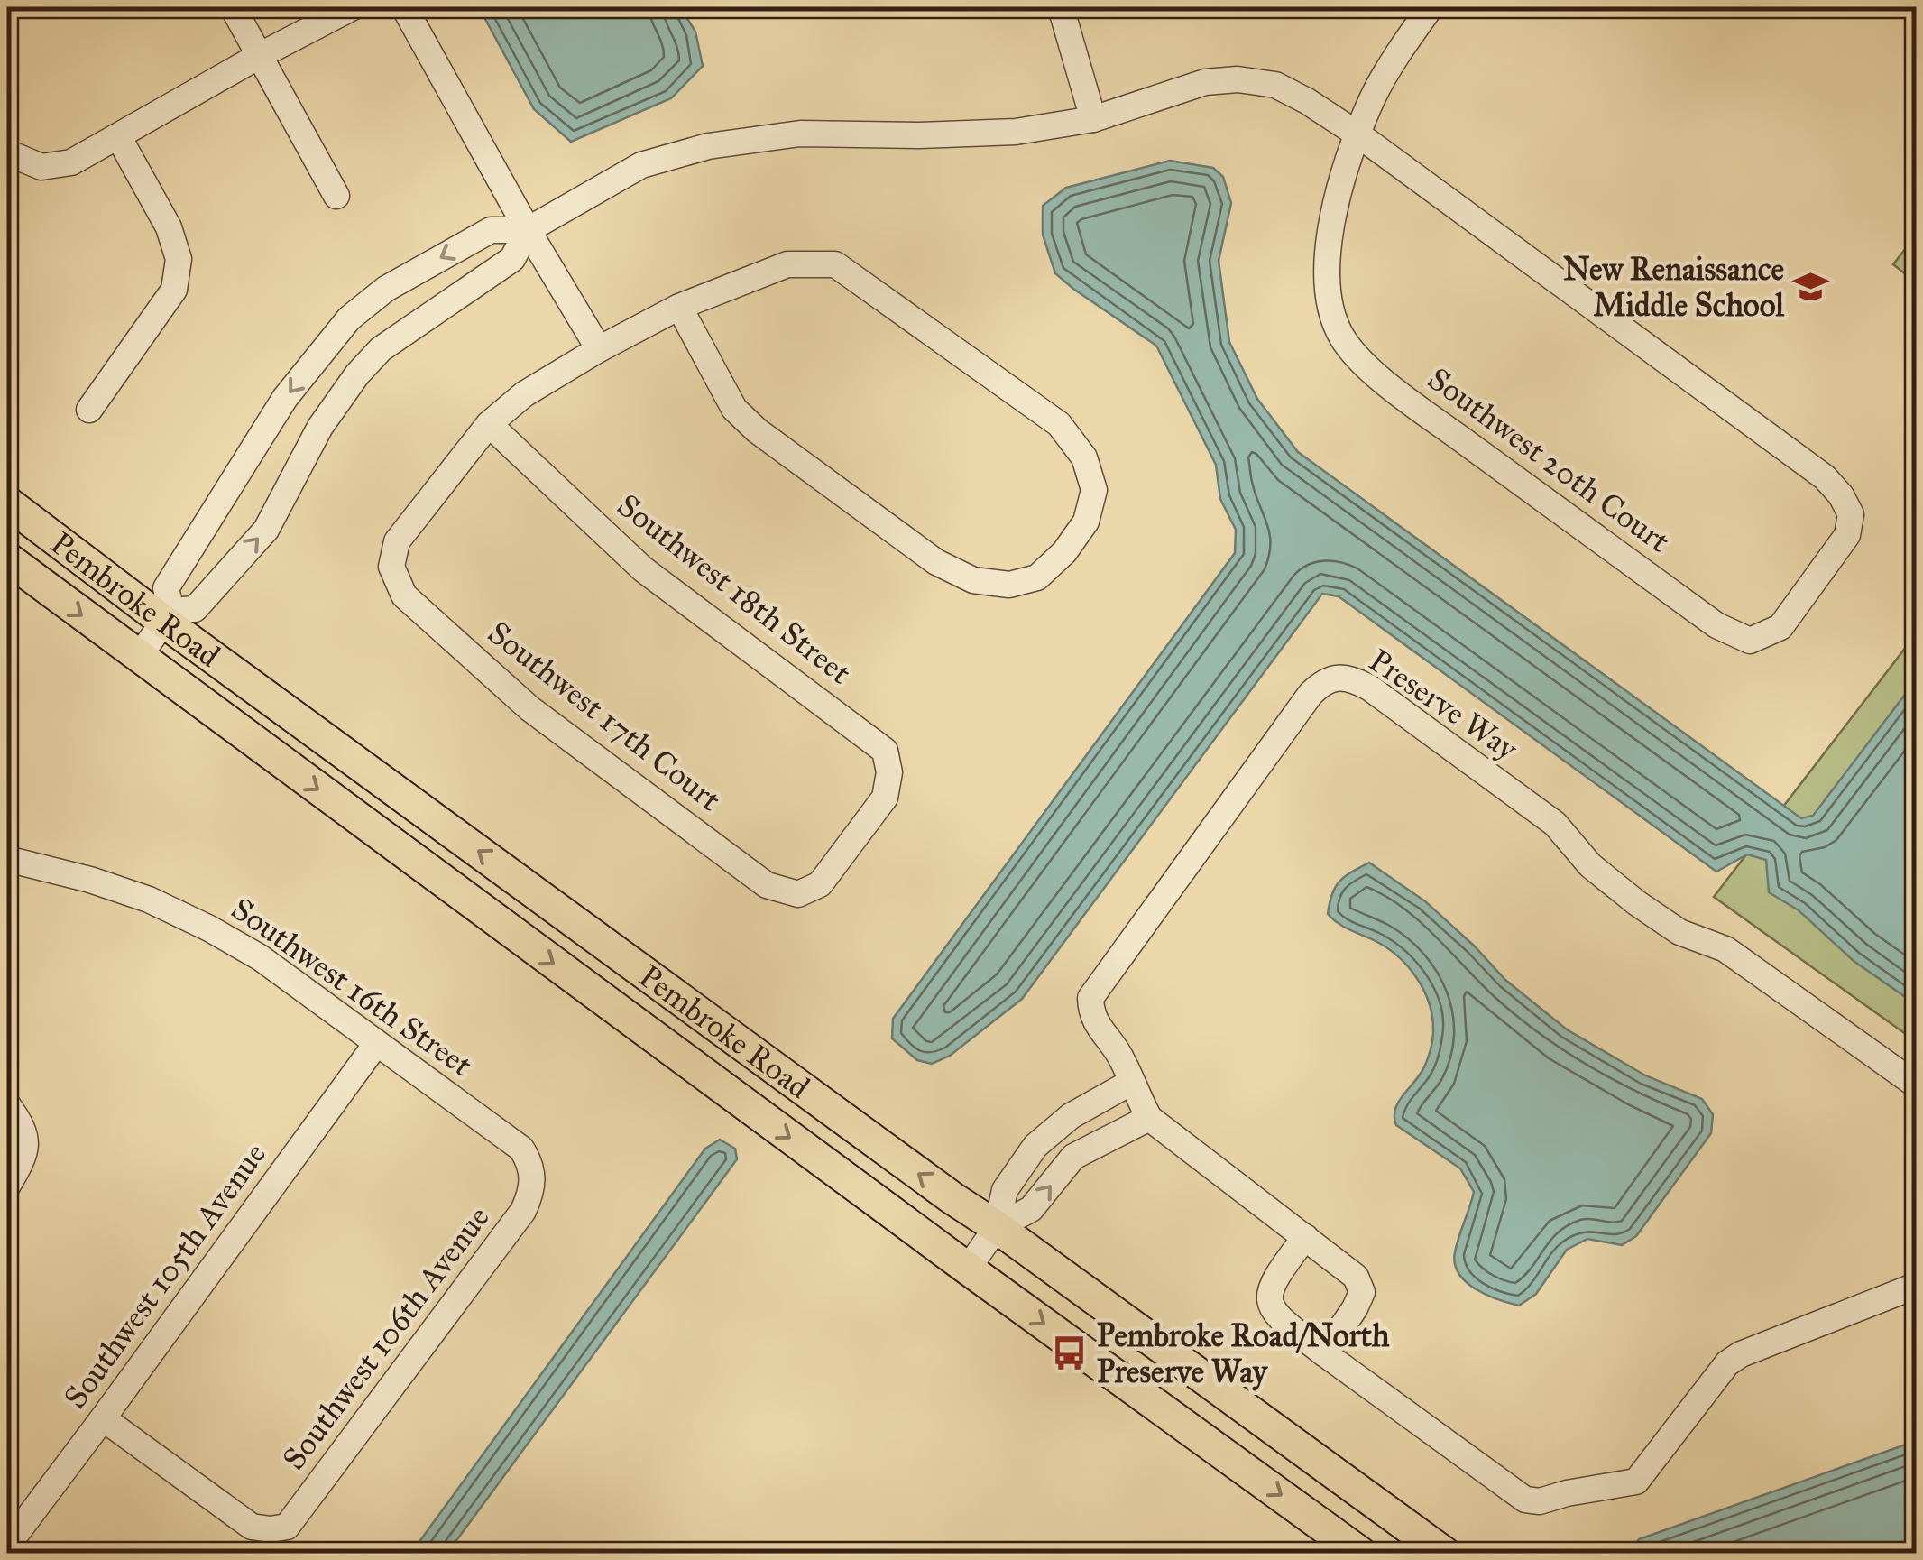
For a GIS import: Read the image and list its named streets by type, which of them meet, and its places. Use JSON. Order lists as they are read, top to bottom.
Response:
{
  "streets": {
    "main road": ["Pembroke Road"],
    "street": [
      "Southwest 20th Court",
      "Southwest 18th Street",
      "Preserve Way",
      "Southwest 17th Court",
      "Southwest 16th Street",
      "Southwest 105th Avenue",
      "Southwest 106th Avenue"
    ]
  },
  "crossings": [
    ["Southwest 18th Street", "Southwest 17th Court"],
    ["Southwest 16th Street", "Southwest 105th Avenue"],
    ["Southwest 16th Street", "Southwest 106th Avenue"],
    ["Southwest 105th Avenue", "Southwest 106th Avenue"]
  ],
  "places": {
    "school or university": ["New Renaissance Middle School"],
    "bus stop": ["Pembroke Road/North Preserve Way"]
  }
}
